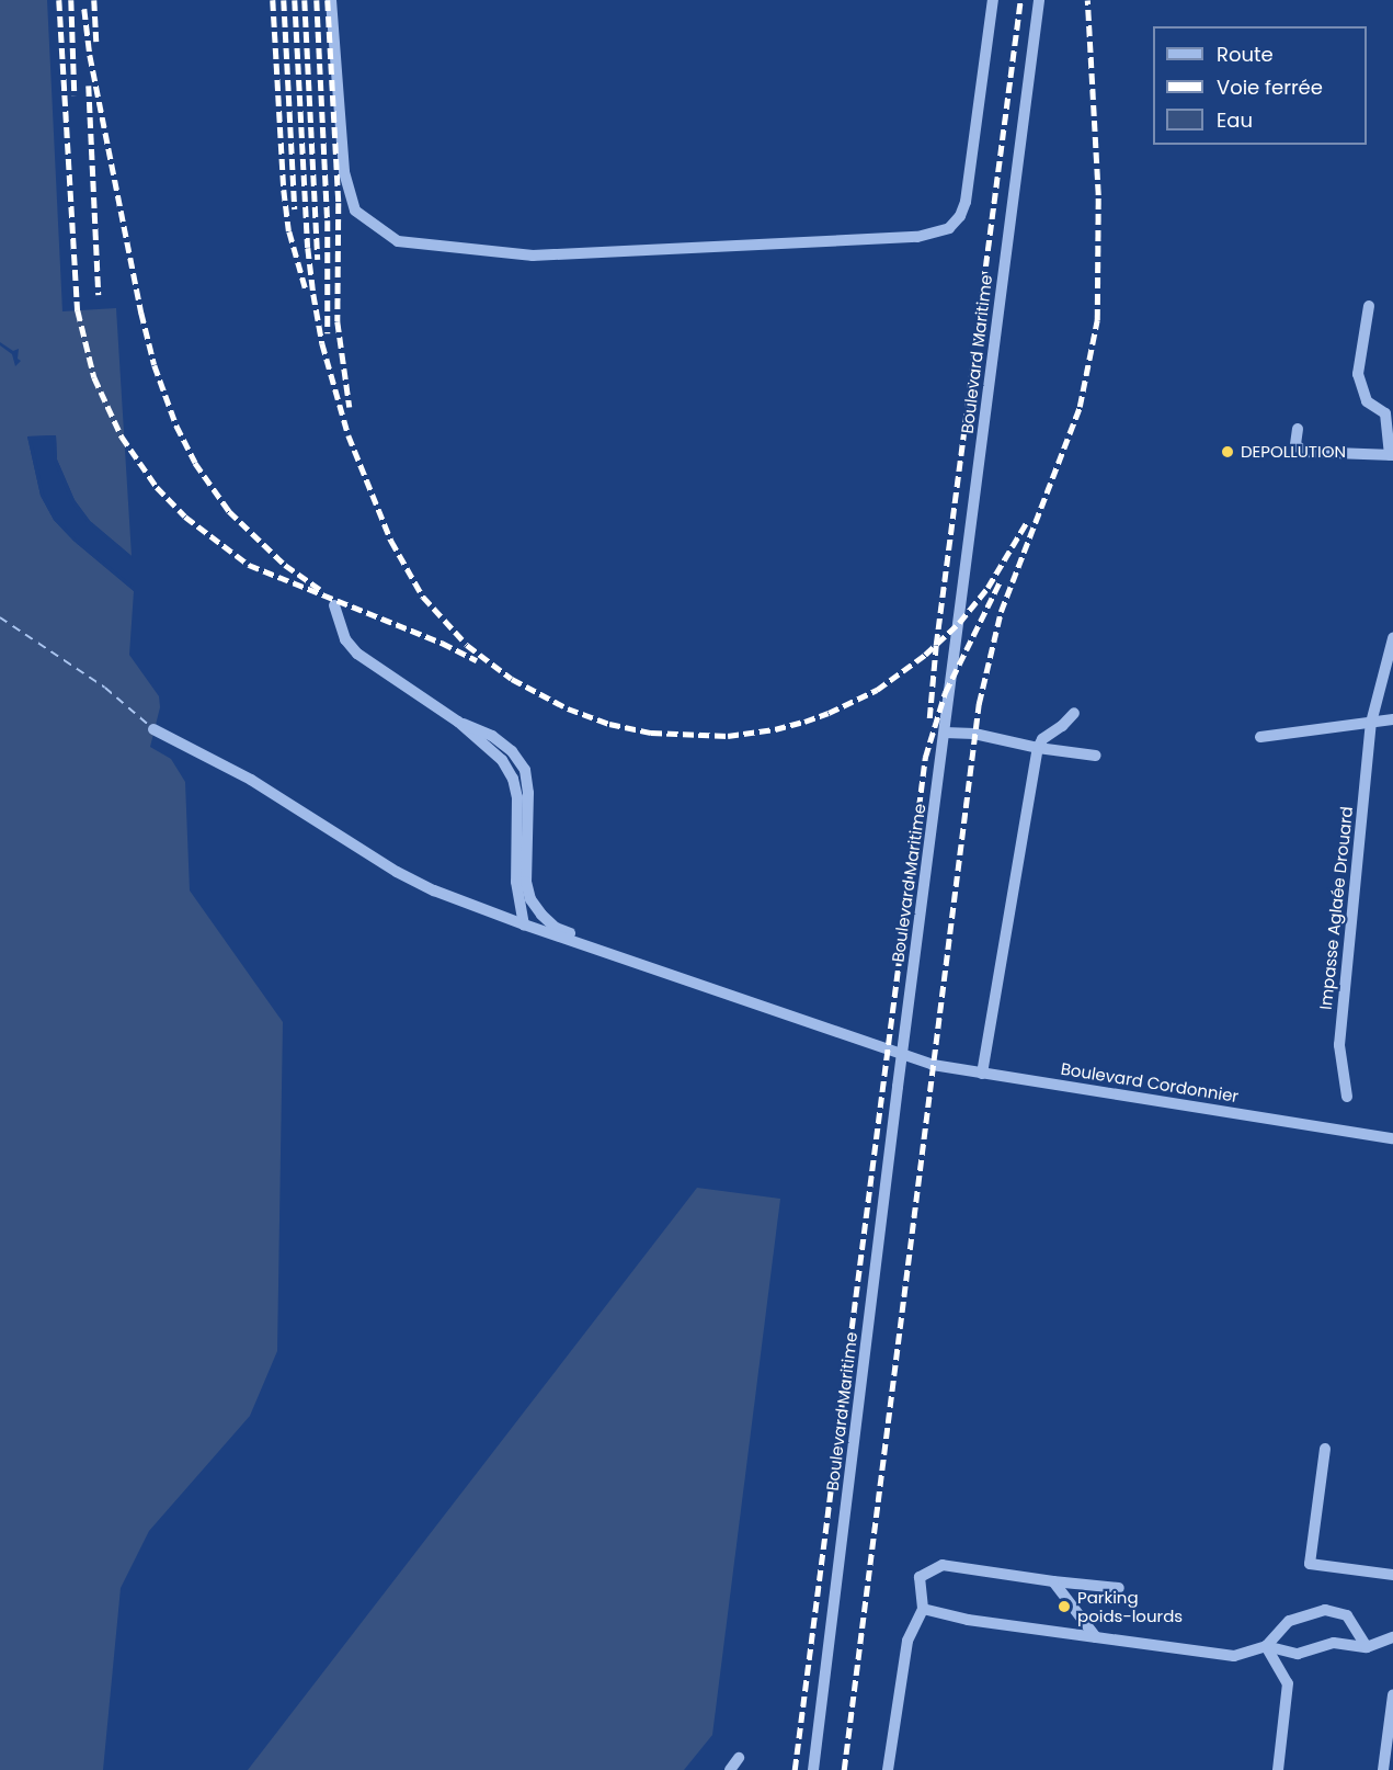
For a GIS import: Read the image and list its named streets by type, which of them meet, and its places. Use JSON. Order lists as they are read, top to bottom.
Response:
{
  "streets": {
    "street": ["Boulevard Maritime", "Impasse Aglaée Drouard", "Boulevard Cordonnier"]
  },
  "crossings": [
    ["Boulevard Maritime", "Boulevard Cordonnier"]
  ],
  "places": ["DEPOLLUTION", "Parking poids-lourds"],
  "legend": ["Route", "Voie ferrée", "Eau"]
}
